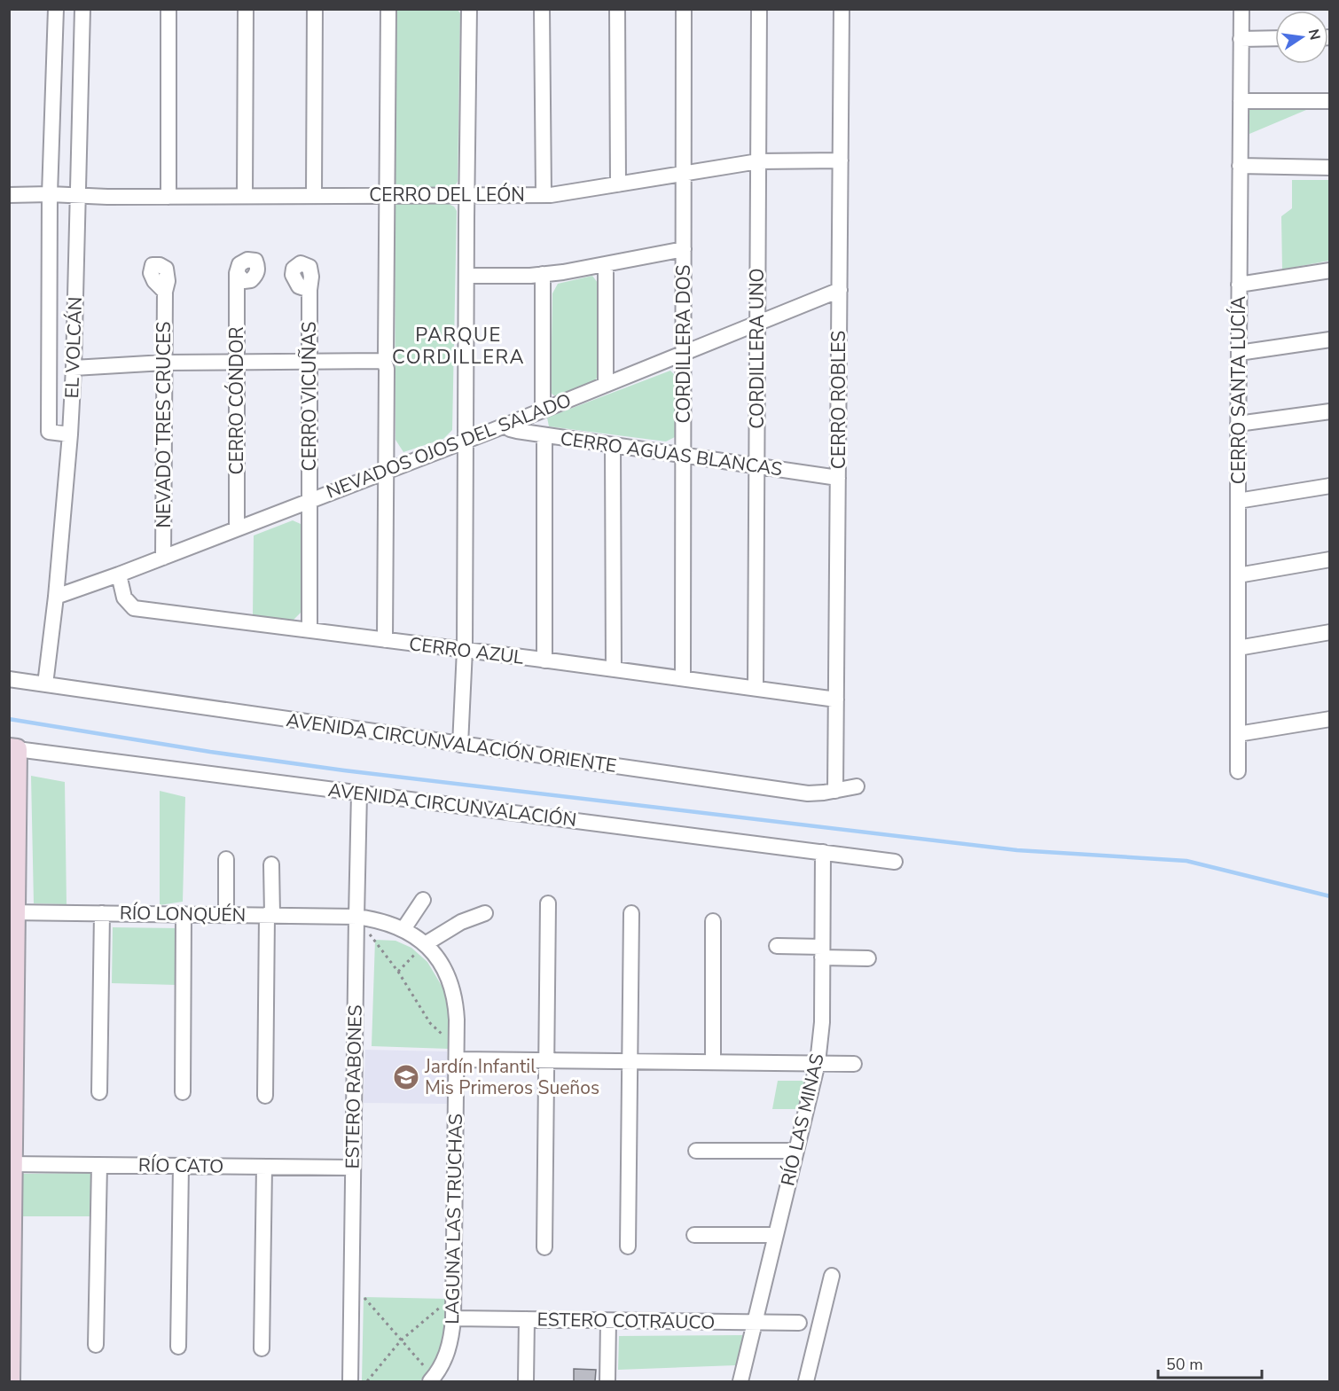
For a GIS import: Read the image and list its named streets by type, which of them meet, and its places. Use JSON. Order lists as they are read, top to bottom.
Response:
{
  "streets": {
    "street": [
      "CERRO DEL LEÓN",
      "CORDILLERA DOS",
      "EL VOLCÁN",
      "CORDILLERA UNO",
      "CERRO SANTA LUCÍA",
      "CERRO VICUÑAS",
      "CERRO ROBLES",
      "CERRO CÓNDOR",
      "NEVADO TRES CRUCES",
      "NEVADOS OJOS DEL SALADO",
      "CERRO AGUAS BLANCAS",
      "CERRO AZUL",
      "AVENIDA CIRCUNVALACIÓN ORIENTE",
      "AVENIDA CIRCUNVALACIÓN",
      "RÍO LONQUÉN",
      "ESTERO RABONES",
      "RÍO LAS MINAS",
      "RÍO CATO",
      "LAGUNA LAS TRUCHAS",
      "ESTERO COTRAUCO"
    ]
  },
  "crossings": [
    ["CERRO DEL LEÓN", "CORDILLERA DOS"],
    ["CERRO DEL LEÓN", "EL VOLCÁN"],
    ["CERRO DEL LEÓN", "CORDILLERA UNO"],
    ["CERRO DEL LEÓN", "CERRO ROBLES"],
    ["CORDILLERA DOS", "NEVADOS OJOS DEL SALADO"],
    ["CORDILLERA DOS", "CERRO AGUAS BLANCAS"],
    ["CORDILLERA DOS", "CERRO AZUL"],
    ["EL VOLCÁN", "NEVADOS OJOS DEL SALADO"],
    ["EL VOLCÁN", "AVENIDA CIRCUNVALACIÓN ORIENTE"],
    ["CORDILLERA UNO", "NEVADOS OJOS DEL SALADO"],
    ["CORDILLERA UNO", "CERRO AGUAS BLANCAS"],
    ["CORDILLERA UNO", "CERRO AZUL"],
    ["CERRO VICUÑAS", "NEVADOS OJOS DEL SALADO"],
    ["CERRO VICUÑAS", "CERRO AZUL"],
    ["CERRO ROBLES", "NEVADOS OJOS DEL SALADO"],
    ["CERRO ROBLES", "CERRO AGUAS BLANCAS"],
    ["CERRO ROBLES", "CERRO AZUL"],
    ["CERRO ROBLES", "AVENIDA CIRCUNVALACIÓN ORIENTE"],
    ["CERRO CÓNDOR", "NEVADOS OJOS DEL SALADO"],
    ["NEVADO TRES CRUCES", "NEVADOS OJOS DEL SALADO"],
    ["NEVADOS OJOS DEL SALADO", "CERRO AGUAS BLANCAS"],
    ["NEVADOS OJOS DEL SALADO", "CERRO AZUL"],
    ["AVENIDA CIRCUNVALACIÓN", "ESTERO RABONES"],
    ["AVENIDA CIRCUNVALACIÓN", "RÍO LAS MINAS"],
    ["RÍO LONQUÉN", "ESTERO RABONES"],
    ["RÍO LONQUÉN", "LAGUNA LAS TRUCHAS"],
    ["ESTERO RABONES", "RÍO CATO"],
    ["ESTERO RABONES", "LAGUNA LAS TRUCHAS"],
    ["RÍO LAS MINAS", "ESTERO COTRAUCO"],
    ["LAGUNA LAS TRUCHAS", "ESTERO COTRAUCO"]
  ],
  "districts": ["PARQUE CORDILLERA"],
  "places": {
    "school or university": ["Jardín Infantil Mis Primeros Sueños"]
  },
  "scale_bar": "50 m",
  "north": "right"
}
